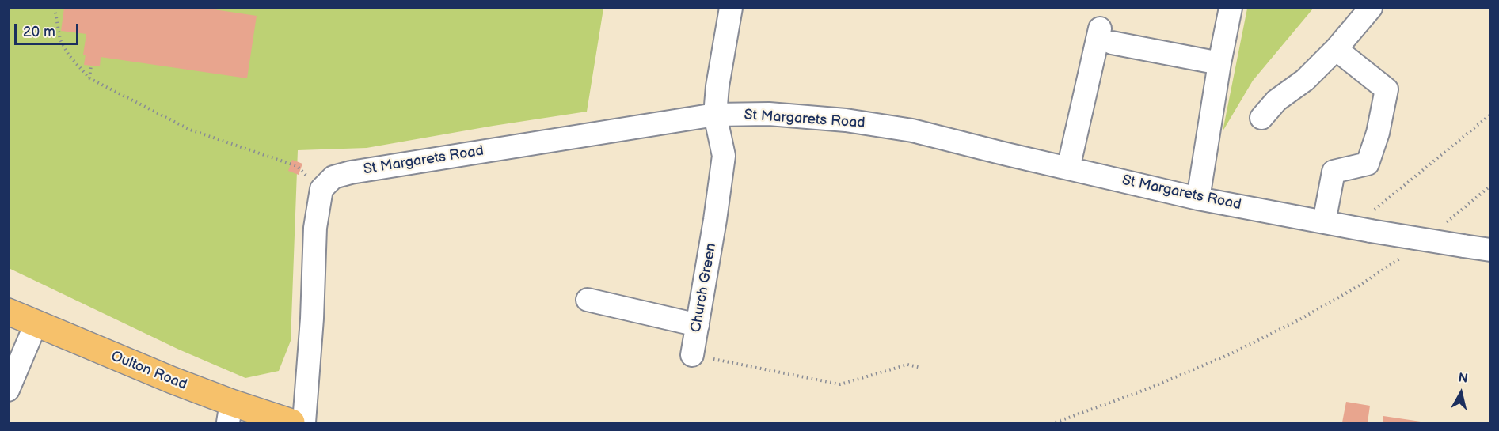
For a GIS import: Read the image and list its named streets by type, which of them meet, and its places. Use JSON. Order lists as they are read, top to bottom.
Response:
{
  "streets": {
    "main road": ["Oulton Road"],
    "street": ["St Margarets Road", "Church Green"]
  },
  "crossings": [
    ["St Margarets Road", "Church Green"]
  ],
  "scale_bar": "20 m",
  "north": "top"
}
